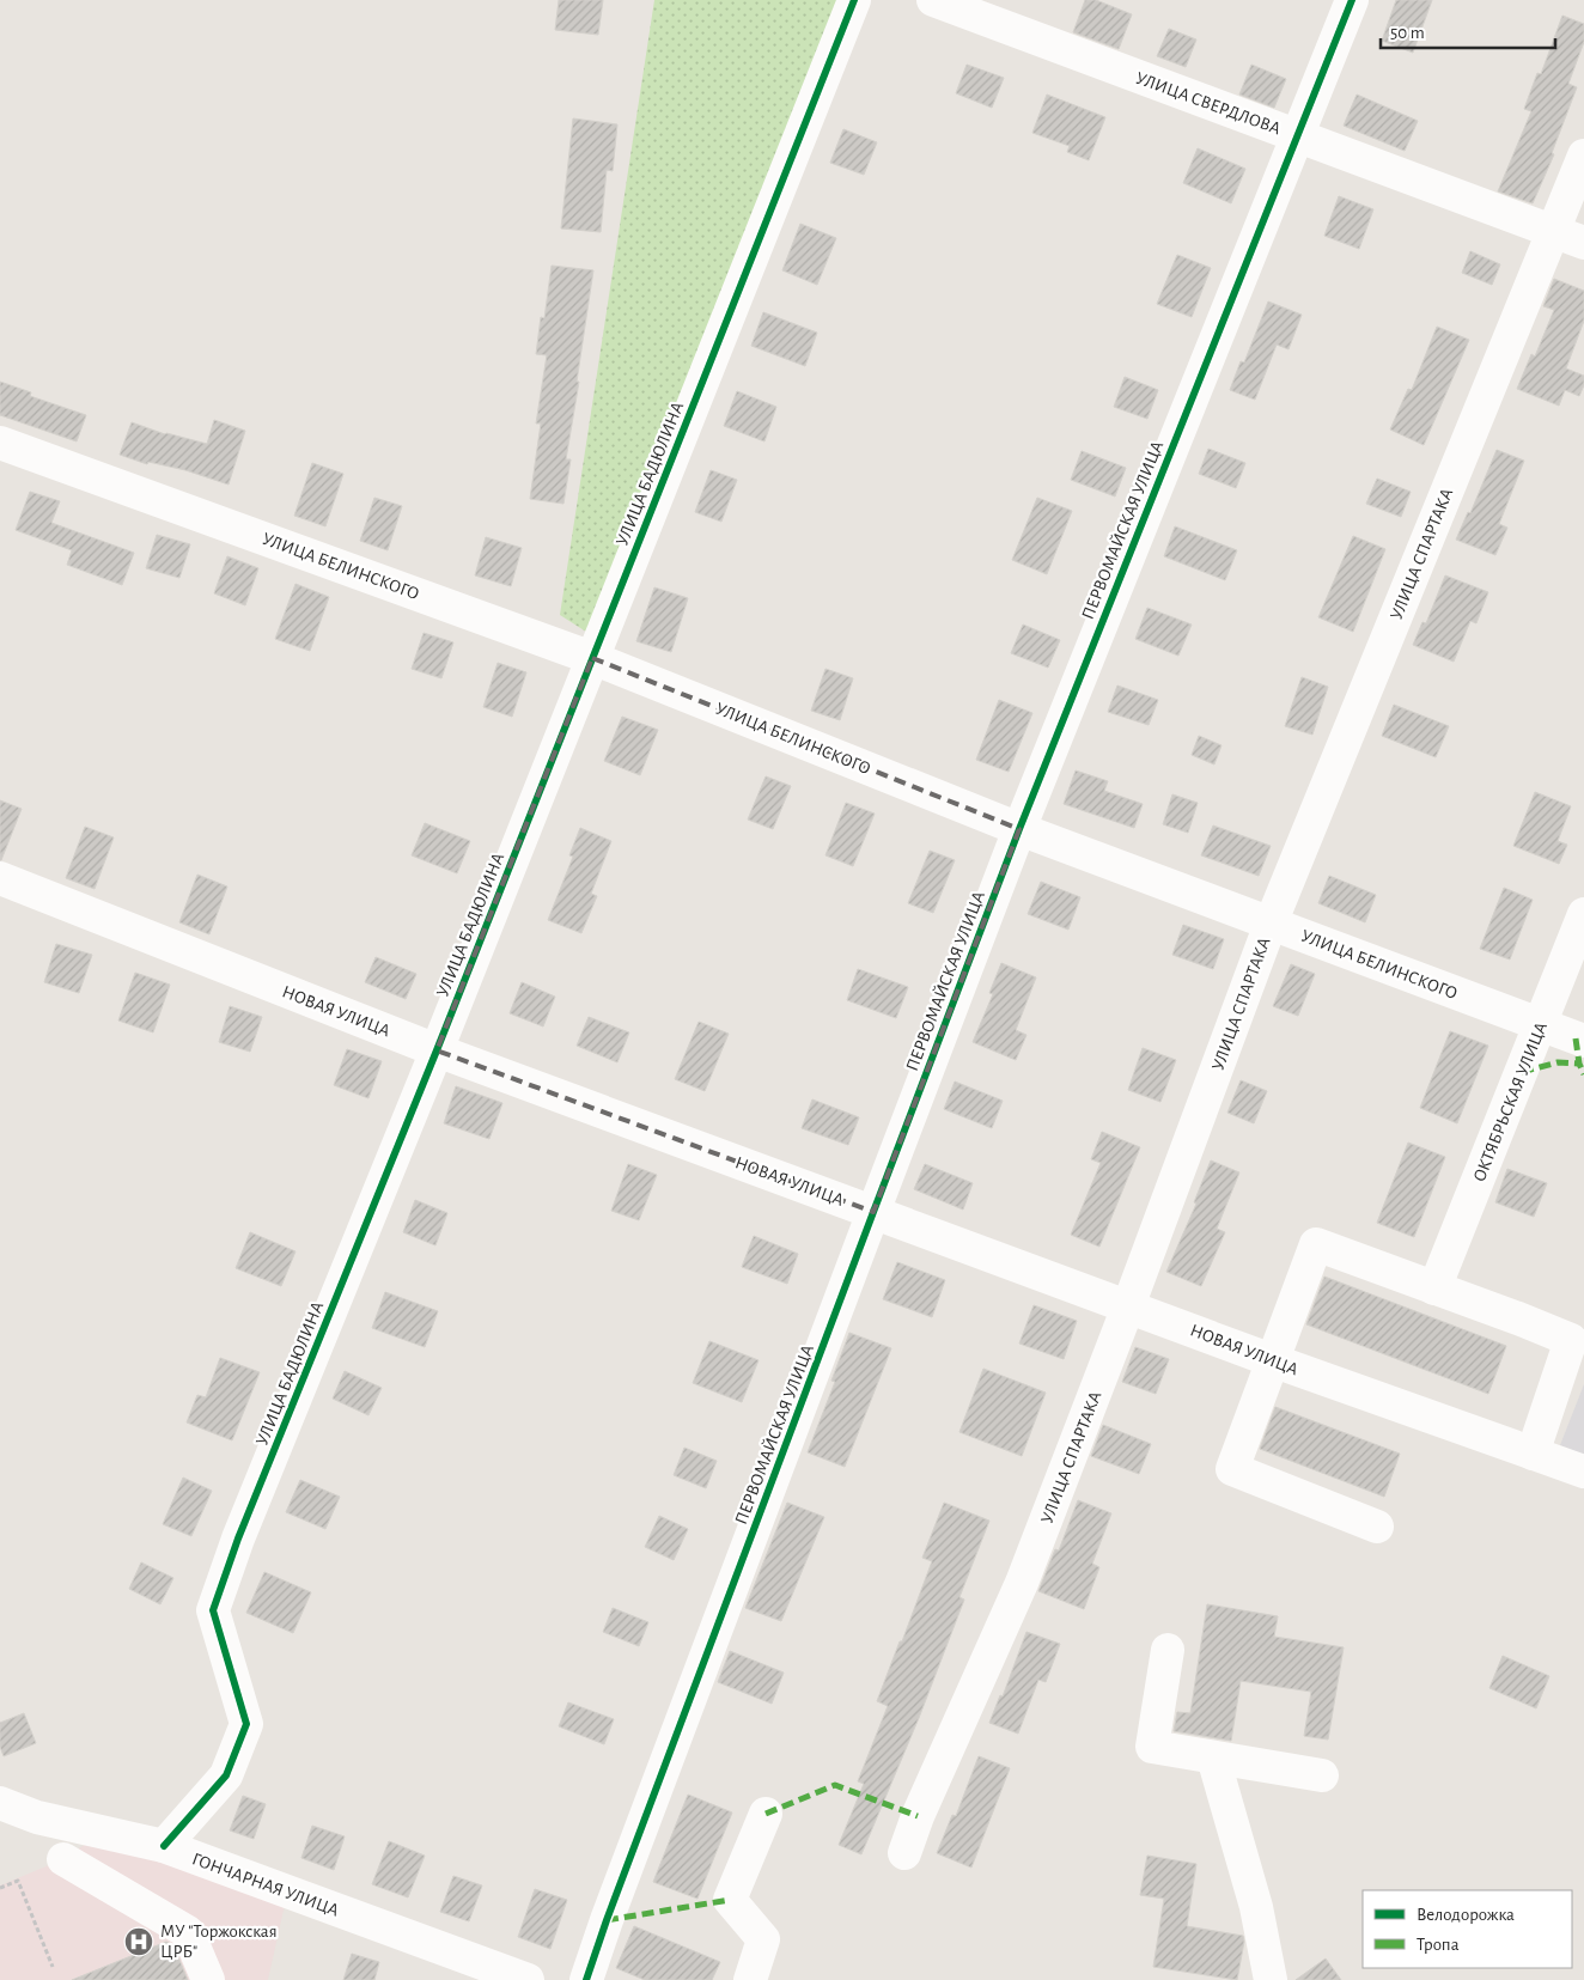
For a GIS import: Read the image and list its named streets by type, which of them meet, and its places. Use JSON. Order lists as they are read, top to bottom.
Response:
{
  "streets": {
    "street": [
      "УЛИЦА СВЕРДЛОВА",
      "УЛИЦА БАДЮЛИНА",
      "ПЕРВОМАЙСКАЯ УЛИЦА",
      "УЛИЦА СПАРТАКА",
      "УЛИЦА БЕЛИНСКОГО",
      "НОВАЯ УЛИЦА",
      "ОКТЯБРЬСКАЯ УЛИЦА",
      "ГОНЧАРНАЯ УЛИЦА"
    ]
  },
  "crossings": [
    ["УЛИЦА СВЕРДЛОВА", "ПЕРВОМАЙСКАЯ УЛИЦА"],
    ["УЛИЦА СВЕРДЛОВА", "УЛИЦА СПАРТАКА"],
    ["УЛИЦА БАДЮЛИНА", "УЛИЦА БЕЛИНСКОГО"],
    ["УЛИЦА БАДЮЛИНА", "НОВАЯ УЛИЦА"],
    ["УЛИЦА БАДЮЛИНА", "ГОНЧАРНАЯ УЛИЦА"],
    ["ПЕРВОМАЙСКАЯ УЛИЦА", "УЛИЦА БЕЛИНСКОГО"],
    ["ПЕРВОМАЙСКАЯ УЛИЦА", "НОВАЯ УЛИЦА"],
    ["УЛИЦА СПАРТАКА", "УЛИЦА БЕЛИНСКОГО"],
    ["УЛИЦА СПАРТАКА", "НОВАЯ УЛИЦА"],
    ["УЛИЦА БЕЛИНСКОГО", "ОКТЯБРЬСКАЯ УЛИЦА"]
  ],
  "places": {
    "hospital": ["МУ \"Торжокская ЦРБ\""]
  },
  "legend": ["Велодорожка", "Тропа"],
  "scale_bar": "50 m"
}
